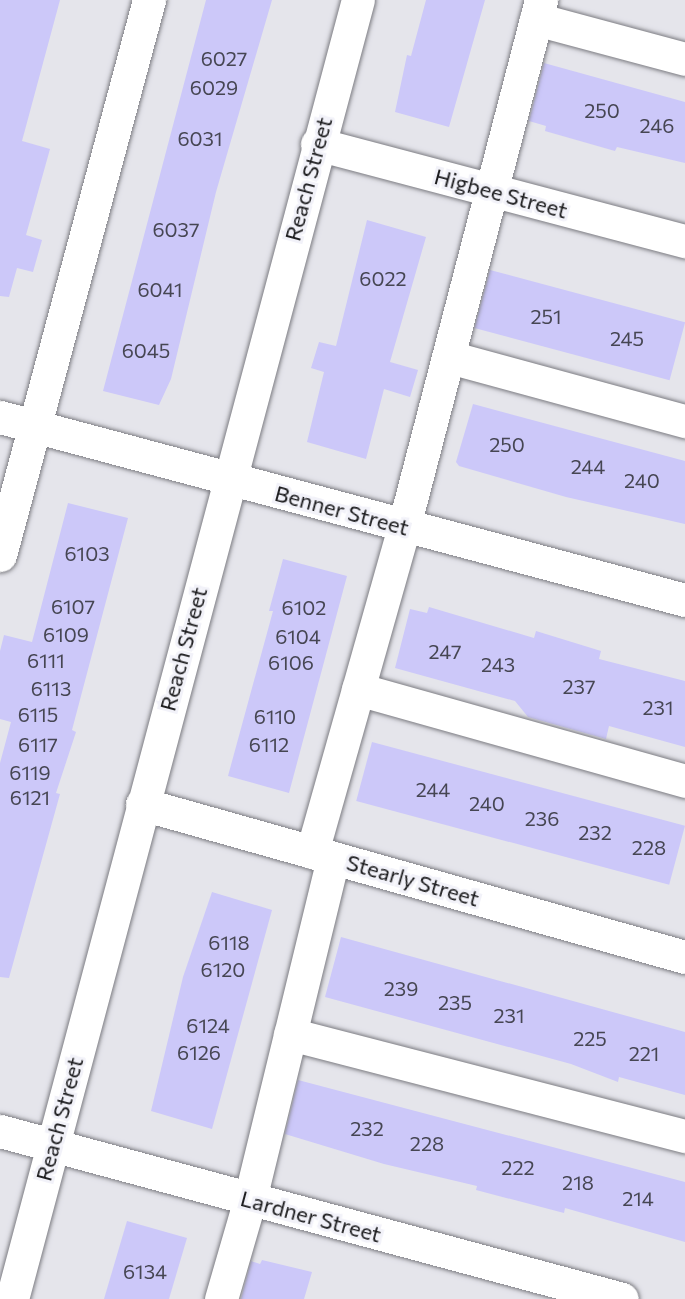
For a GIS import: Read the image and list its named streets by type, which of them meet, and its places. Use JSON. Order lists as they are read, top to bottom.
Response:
{
  "streets": {
    "street": [
      "Reach Street",
      "Higbee Street",
      "Benner Street",
      "Stearly Street",
      "Lardner Street"
    ]
  },
  "crossings": [
    ["Reach Street", "Higbee Street"],
    ["Reach Street", "Benner Street"],
    ["Reach Street", "Stearly Street"],
    ["Reach Street", "Lardner Street"]
  ],
  "house_numbers": [
    "6027",
    "6029",
    "250",
    "246",
    "6031",
    "6037",
    "6022",
    "6041",
    "251",
    "245",
    "6045",
    "250",
    "244",
    "240",
    "6103",
    "6107",
    "6102",
    "6109",
    "6104",
    "247",
    "6111",
    "6106",
    "243",
    "237",
    "6113",
    "231",
    "6115",
    "6110",
    "6117",
    "6112",
    "6119",
    "244",
    "6121",
    "240",
    "236",
    "232",
    "228",
    "6118",
    "6120",
    "239",
    "235",
    "231",
    "6124",
    "225",
    "6126",
    "221",
    "232",
    "228",
    "222",
    "218",
    "214",
    "6134"
  ]
}
